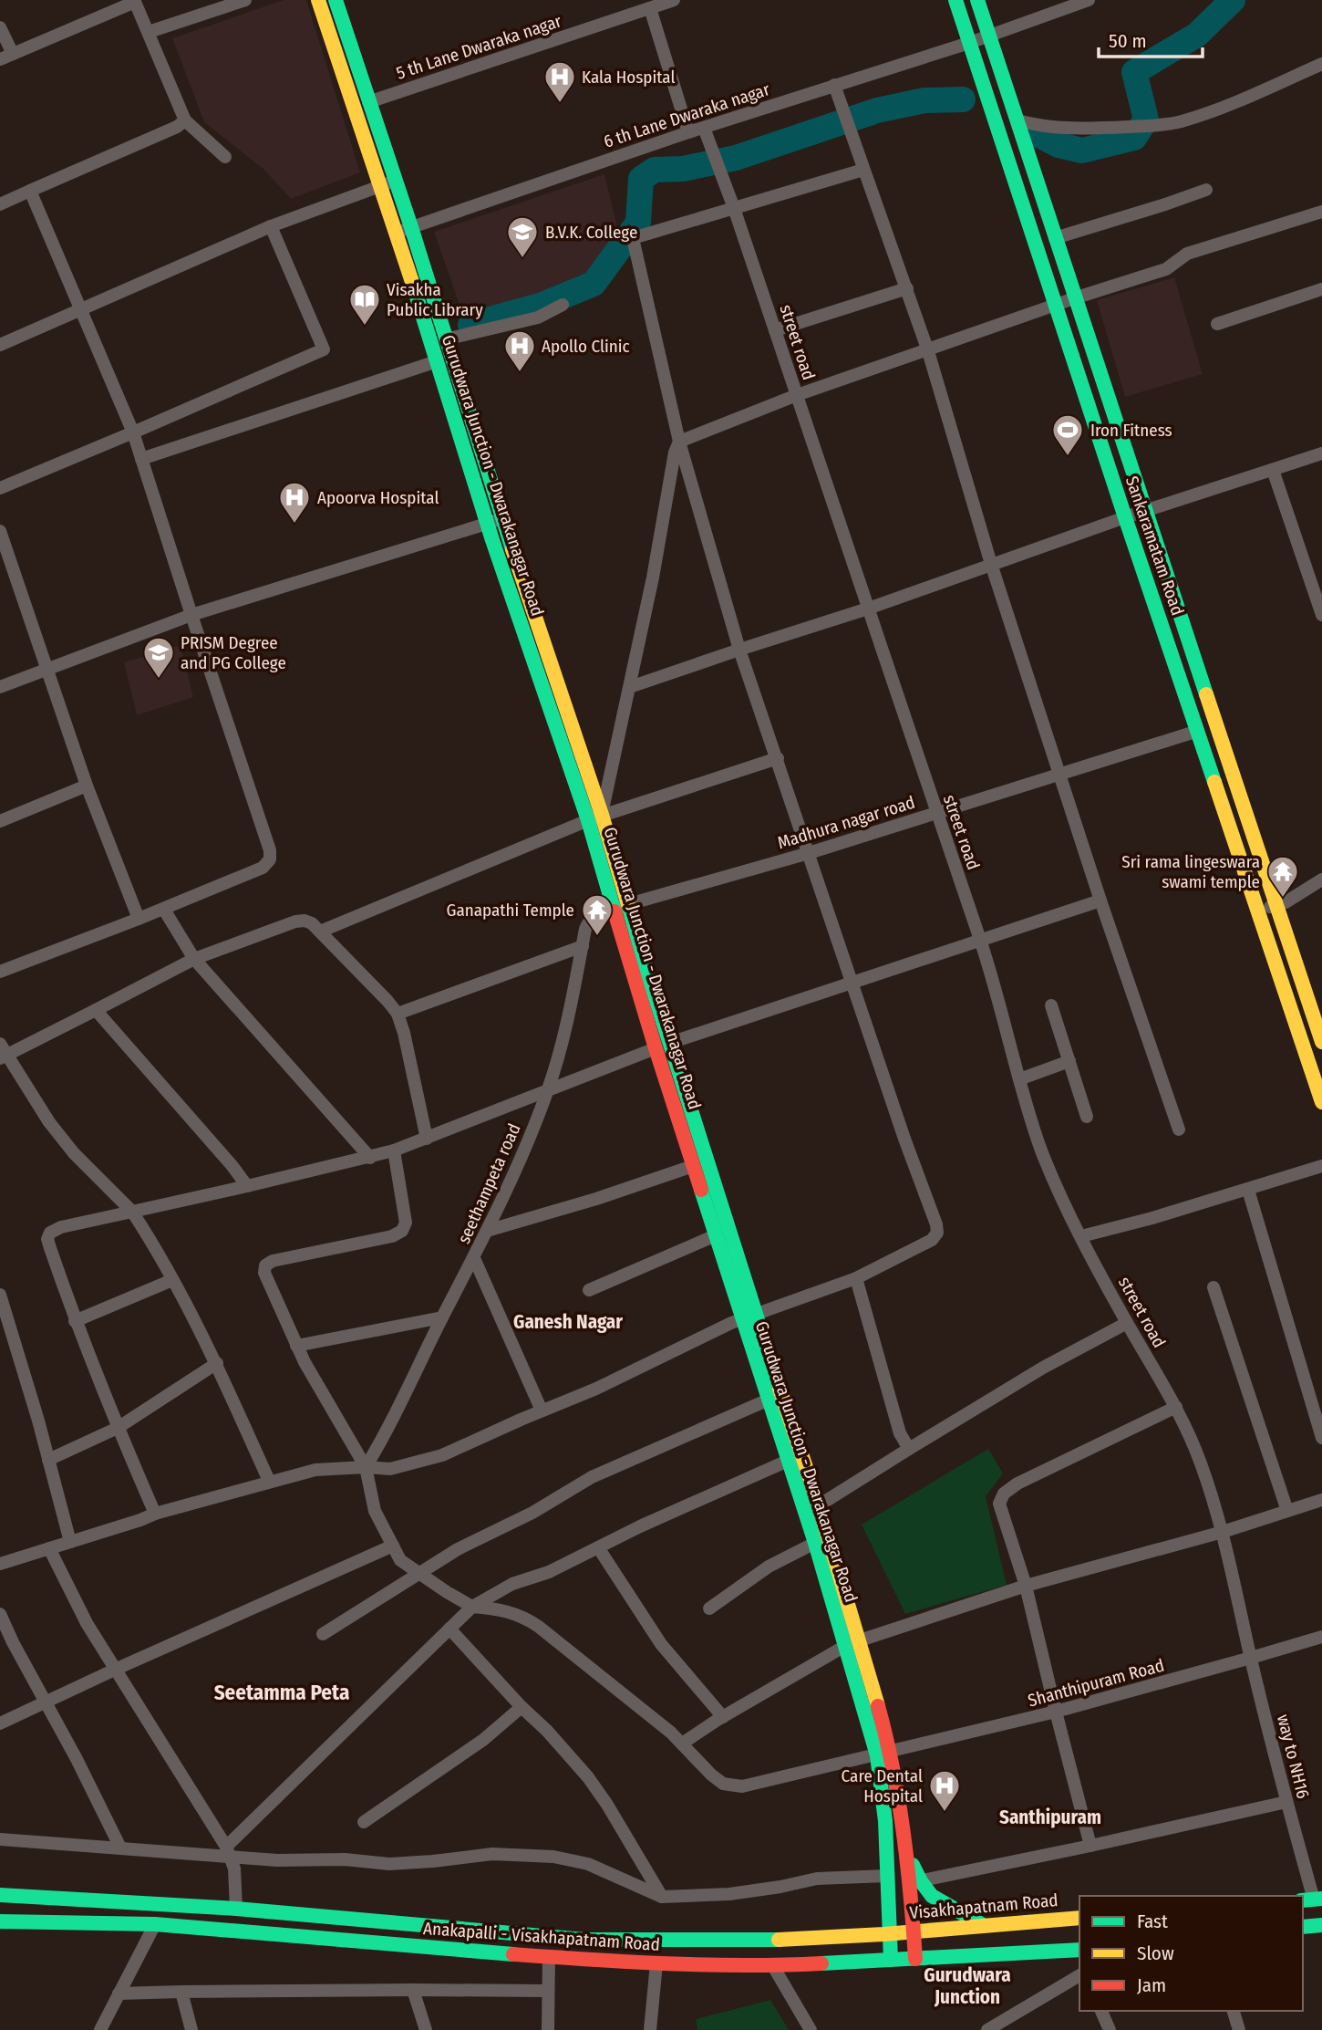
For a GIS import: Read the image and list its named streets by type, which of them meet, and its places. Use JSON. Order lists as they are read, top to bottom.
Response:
{
  "streets": {
    "main road": [
      "Gurudwara Junction - Dwarakanagar Road",
      "Sankaramatam Road",
      "Visakhapatnam Road",
      "Anakapalli - Visakhapatnam Road"
    ],
    "street": [
      "5 th Lane Dwaraka nagar",
      "6 th Lane Dwaraka nagar",
      "street road",
      "Madhura nagar road",
      "seethampeta road",
      "Shanthipuram Road",
      "way to NH16"
    ]
  },
  "crossings": [
    ["5 th Lane Dwaraka nagar", "Gurudwara Junction - Dwarakanagar Road"],
    ["6 th Lane Dwaraka nagar", "street road"],
    ["6 th Lane Dwaraka nagar", "Gurudwara Junction - Dwarakanagar Road"],
    ["6 th Lane Dwaraka nagar", "Sankaramatam Road"],
    ["street road", "Madhura nagar road"],
    ["street road", "Shanthipuram Road"],
    ["street road", "way to NH16"],
    ["Gurudwara Junction - Dwarakanagar Road", "Madhura nagar road"],
    ["Gurudwara Junction - Dwarakanagar Road", "seethampeta road"],
    ["Gurudwara Junction - Dwarakanagar Road", "Shanthipuram Road"],
    ["Gurudwara Junction - Dwarakanagar Road", "Visakhapatnam Road"],
    ["Gurudwara Junction - Dwarakanagar Road", "Anakapalli - Visakhapatnam Road"],
    ["Sankaramatam Road", "Madhura nagar road"],
    ["Madhura nagar road", "seethampeta road"],
    ["Shanthipuram Road", "way to NH16"],
    ["Visakhapatnam Road", "Anakapalli - Visakhapatnam Road"]
  ],
  "districts": [
    "Ganesh Nagar",
    "Seetamma Peta",
    "Santhipuram",
    "Gurudwara Junction"
  ],
  "places": {
    "hospital": [
      "Kala Hospital",
      "Apollo Clinic",
      "Apoorva Hospital",
      "Care Dental Hospital"
    ],
    "school or university": ["B.V.K. College", "PRISM Degree and PG College"],
    "library": ["Visakha Public Library"],
    "sports": ["Iron Fitness"],
    "temple": ["Sri rama lingeswara swami temple", "Ganapathi Temple"]
  },
  "legend": ["Fast", "Slow", "Jam"],
  "scale_bar": "50 m"
}
